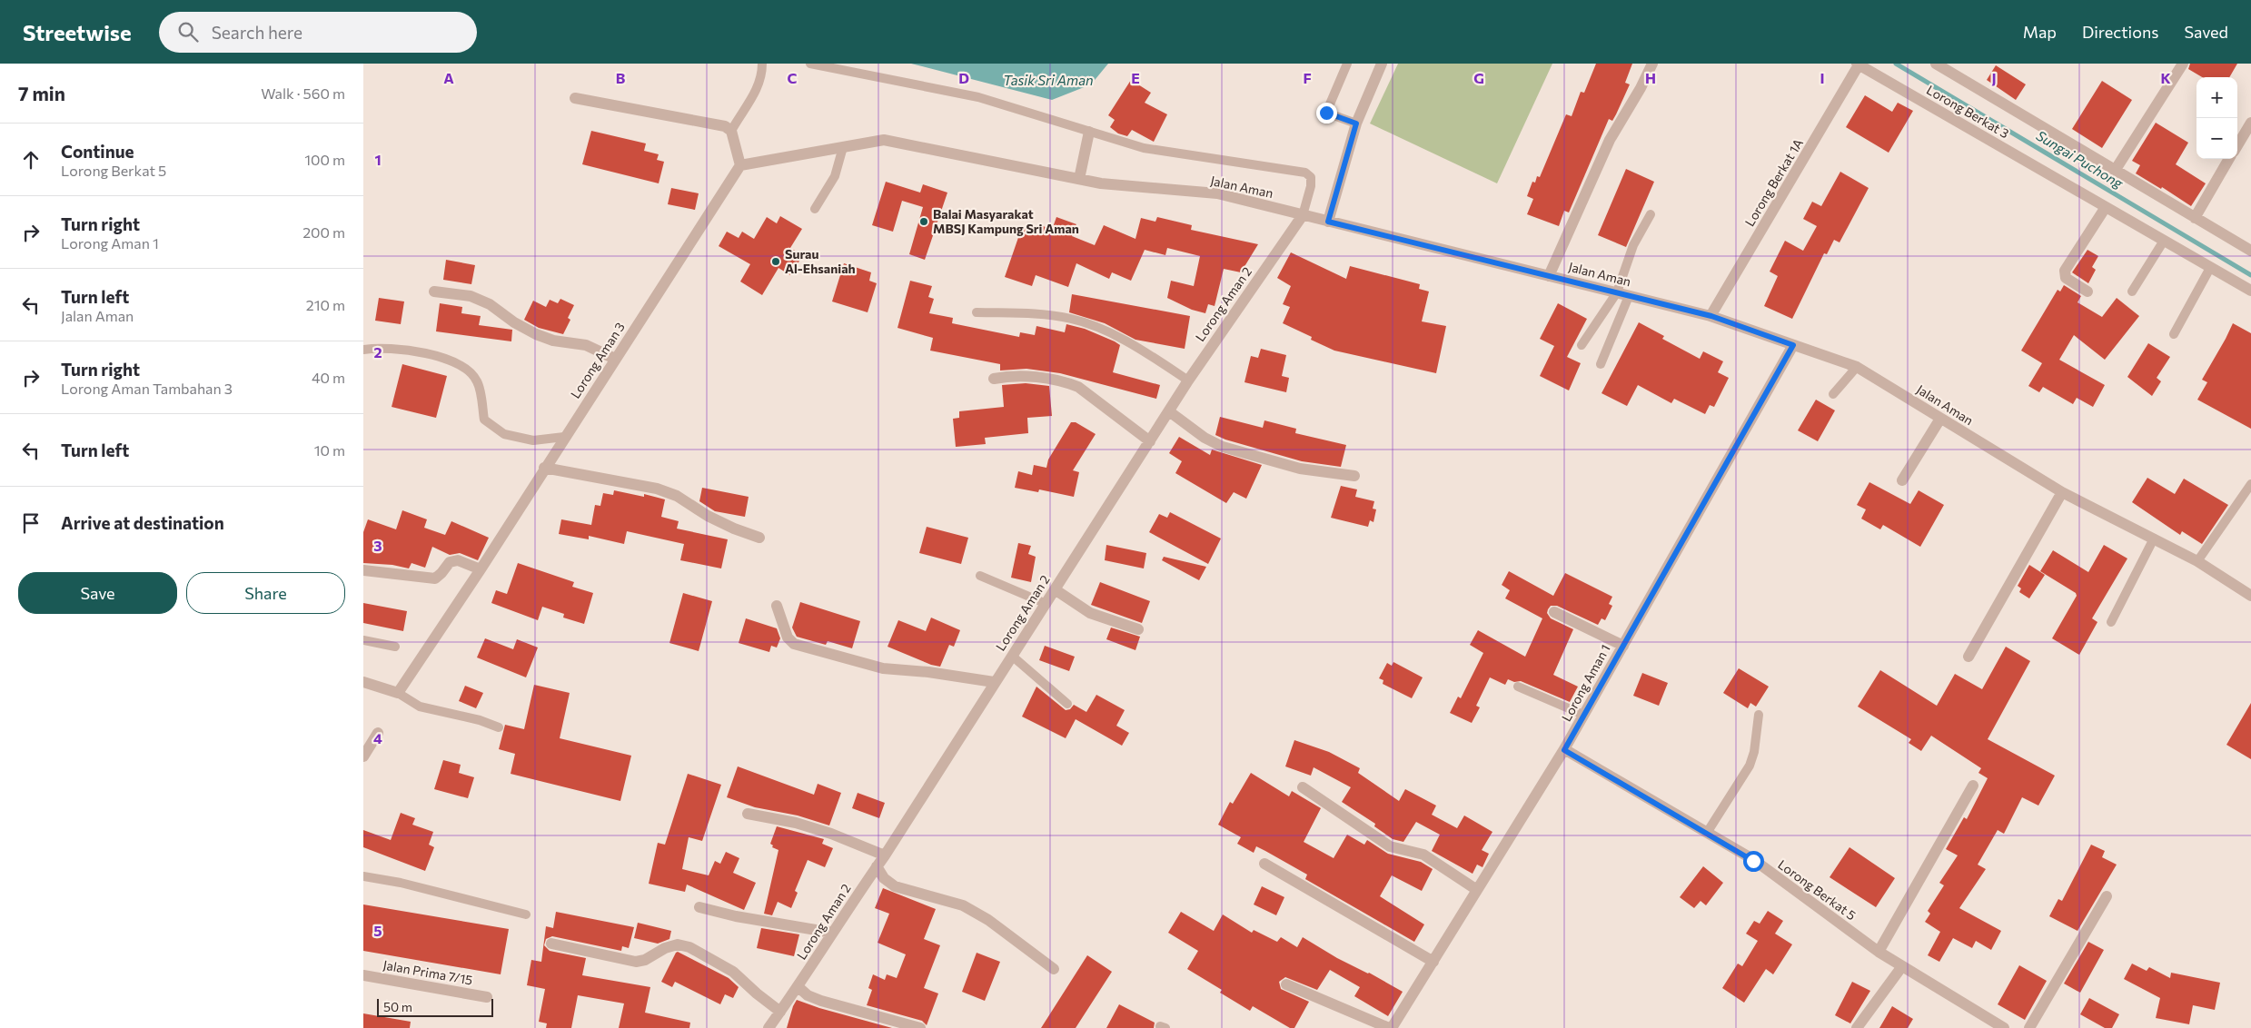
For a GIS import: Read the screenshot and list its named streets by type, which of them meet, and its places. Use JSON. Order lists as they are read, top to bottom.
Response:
{
  "streets": {
    "street": [
      "Lorong Berkat 3",
      "Lorong Berkat 1A",
      "Jalan Aman",
      "Lorong Aman 2",
      "Lorong Aman 3",
      "Lorong Aman 1",
      "Lorong Berkat 5",
      "Jalan Prima 7/15"
    ]
  },
  "crossings": [
    ["Lorong Berkat 3", "Lorong Berkat 1A"],
    ["Lorong Berkat 1A", "Jalan Aman"],
    ["Jalan Aman", "Lorong Aman 2"],
    ["Jalan Aman", "Lorong Aman 1"],
    ["Lorong Aman 1", "Lorong Berkat 5"]
  ],
  "water": ["Tasik Sri Aman", "Sungai Puchong"],
  "places": ["Balai Masyarakat MBSJ Kampung Sri Aman", "Surau Al-Ehsaniah"],
  "scale_bar": "50 m",
  "page": {
    "header": "Streetwise",
    "search": "Search here",
    "nav": ["Map", "Directions", "Saved"],
    "heading": ["7 min", "Walk · 560 m"],
    "map_buttons": ["+", "−"],
    "list": [
      ["Continue", "Lorong Berkat 5", "100 m"],
      ["Turn right", "Lorong Aman 1", "200 m"],
      ["Turn left", "Jalan Aman", "210 m"],
      ["Turn right", "Lorong Aman Tambahan 3", "40 m"],
      ["Turn left", "10 m"],
      "Arrive at destination"
    ],
    "buttons": ["Save", "Share"],
    "scale": "50 m"
  },
  "grid": {
    "columns": [
      "A",
      "B",
      "C",
      "D",
      "E",
      "F",
      "G",
      "H",
      "I",
      "J",
      "K"
    ],
    "rows": [
      "1",
      "2",
      "3",
      "4",
      "5"
    ]
  }
}
